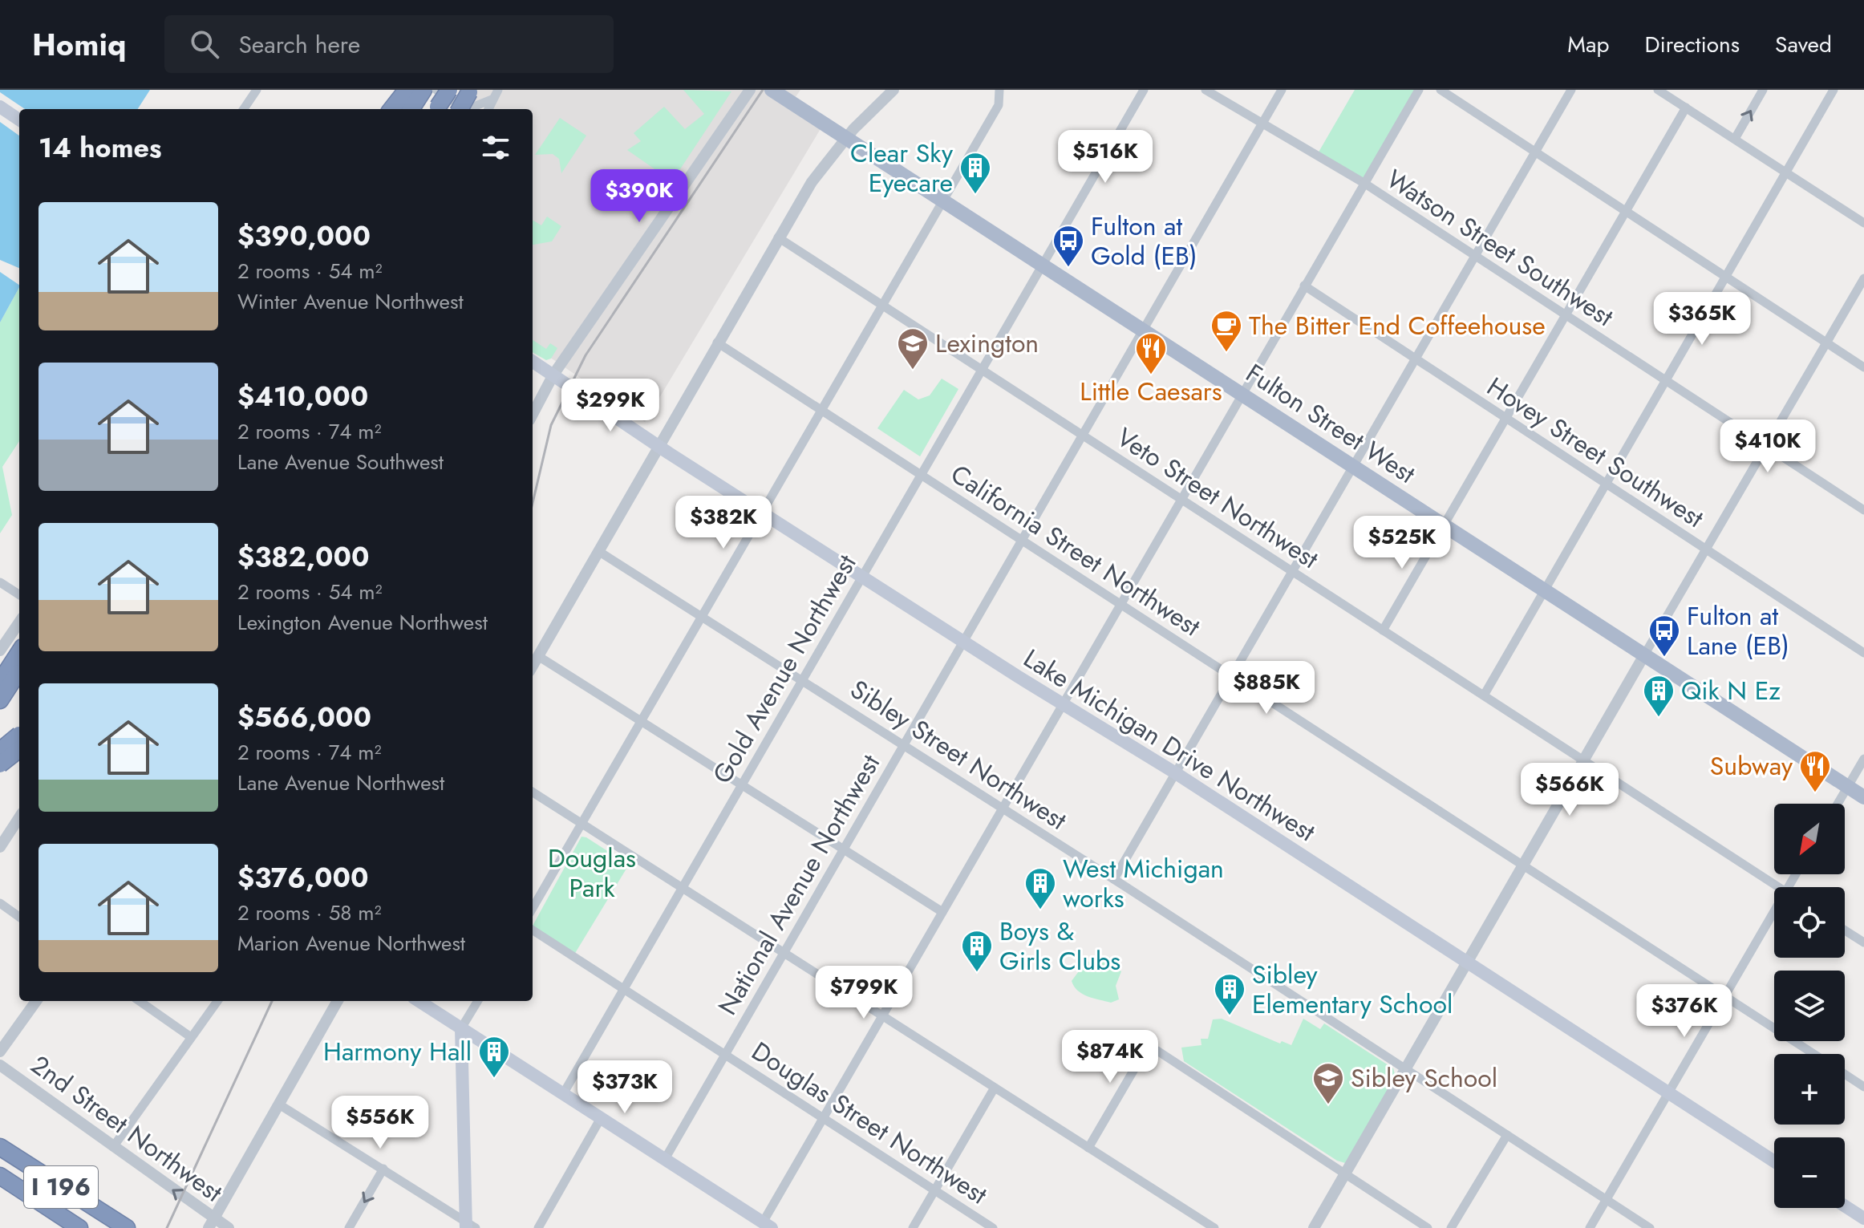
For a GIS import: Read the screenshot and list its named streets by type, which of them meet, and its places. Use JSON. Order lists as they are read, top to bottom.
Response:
{
  "streets": {
    "highway": ["I 196"],
    "main road": ["Fulton Street West", "Lake Michigan Drive Northwest"],
    "street": [
      "Watson Street Southwest",
      "Hovey Street Southwest",
      "Veto Street Northwest",
      "California Street Northwest",
      "Gold Avenue Northwest",
      "Sibley Street Northwest",
      "National Avenue Northwest",
      "Douglas Street Northwest",
      "2nd Street Northwest"
    ]
  },
  "crossings": [
    ["Watson Street Southwest", "National Avenue Northwest"],
    ["Fulton Street West", "Gold Avenue Northwest"],
    ["Fulton Street West", "National Avenue Northwest"],
    ["Veto Street Northwest", "Gold Avenue Northwest"],
    ["Veto Street Northwest", "National Avenue Northwest"],
    ["California Street Northwest", "Gold Avenue Northwest"],
    ["California Street Northwest", "National Avenue Northwest"],
    ["Gold Avenue Northwest", "Lake Michigan Drive Northwest"],
    ["Gold Avenue Northwest", "Sibley Street Northwest"],
    ["Gold Avenue Northwest", "Douglas Street Northwest"],
    ["Lake Michigan Drive Northwest", "National Avenue Northwest"],
    ["Sibley Street Northwest", "National Avenue Northwest"],
    ["National Avenue Northwest", "Douglas Street Northwest"]
  ],
  "one_way": ["2nd Street Northwest"],
  "parks": ["Douglas Park"],
  "places": {
    "building": [
      "Clear Sky Eyecare",
      "Qik N Ez",
      "West Michigan works",
      "Boys & Girls Clubs",
      "Sibley Elementary School",
      "Harmony Hall"
    ],
    "bus stop": ["Fulton at Gold (EB)", "Fulton at Lane (EB)"],
    "cafe": ["The Bitter End Coffeehouse"],
    "school or university": ["Lexington", "Sibley School"],
    "restaurant": ["Little Caesars", "Subway"]
  },
  "north": "bottom left",
  "page": {
    "header": "Homiq",
    "search": "Search here",
    "nav": ["Map", "Directions", "Saved"],
    "heading": "14 homes",
    "price": [
      "$516K",
      "$390K",
      "$365K",
      "$299K",
      "$410K",
      "$382K",
      "$525K",
      "$885K",
      "$566K",
      "$799K",
      "$376K",
      "$874K",
      "$373K",
      "$556K"
    ],
    "list": [
      {
        "name": "$390,000",
        "note": "2 rooms · 54 m² · Winter Avenue Northwest"
      },
      {
        "name": "$410,000",
        "note": "2 rooms · 74 m² · Lane Avenue Southwest"
      },
      {
        "name": "$382,000",
        "note": "2 rooms · 54 m² · Lexington Avenue Northwest"
      },
      {
        "name": "$566,000",
        "note": "2 rooms · 74 m² · Lane Avenue Northwest"
      },
      {
        "name": "$376,000",
        "note": "2 rooms · 58 m² · Marion Avenue Northwest"
      }
    ],
    "map_buttons": ["+", "−"]
  }
}
